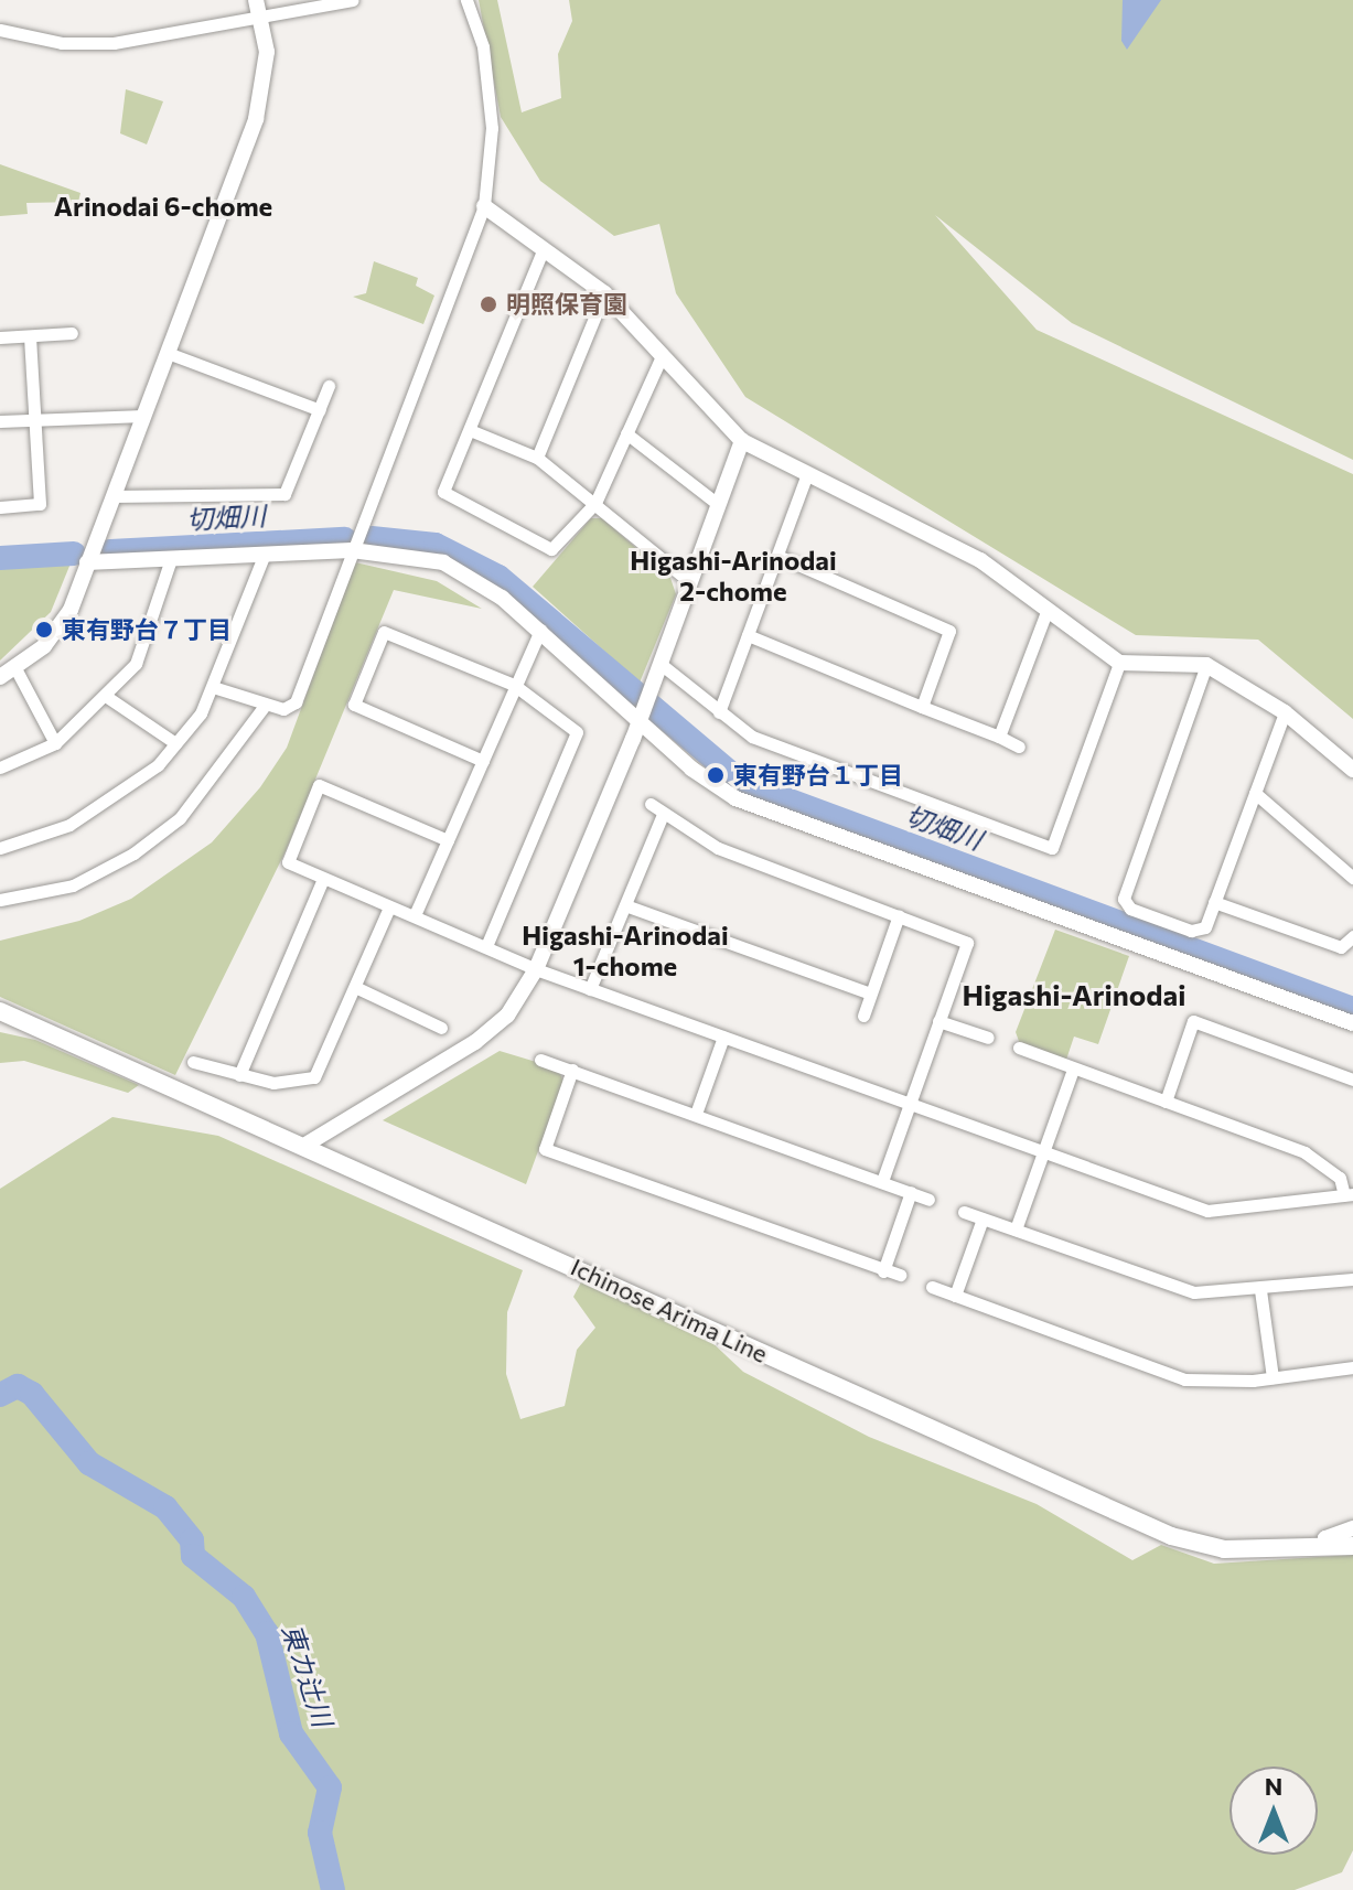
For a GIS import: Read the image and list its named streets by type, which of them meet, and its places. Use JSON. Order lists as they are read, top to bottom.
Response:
{
  "streets": {
    "main road": ["Ichinose Arima Line"]
  },
  "districts": [
    "Arinodai 6-chome",
    "Higashi-Arinodai 2-chome",
    "Higashi-Arinodai 1-chome",
    "Higashi-Arinodai"
  ],
  "water": ["切畑川", "東カ辻川"],
  "places": ["明照保育園", "東有野台７丁目", "東有野台１丁目"],
  "north": "top"
}
